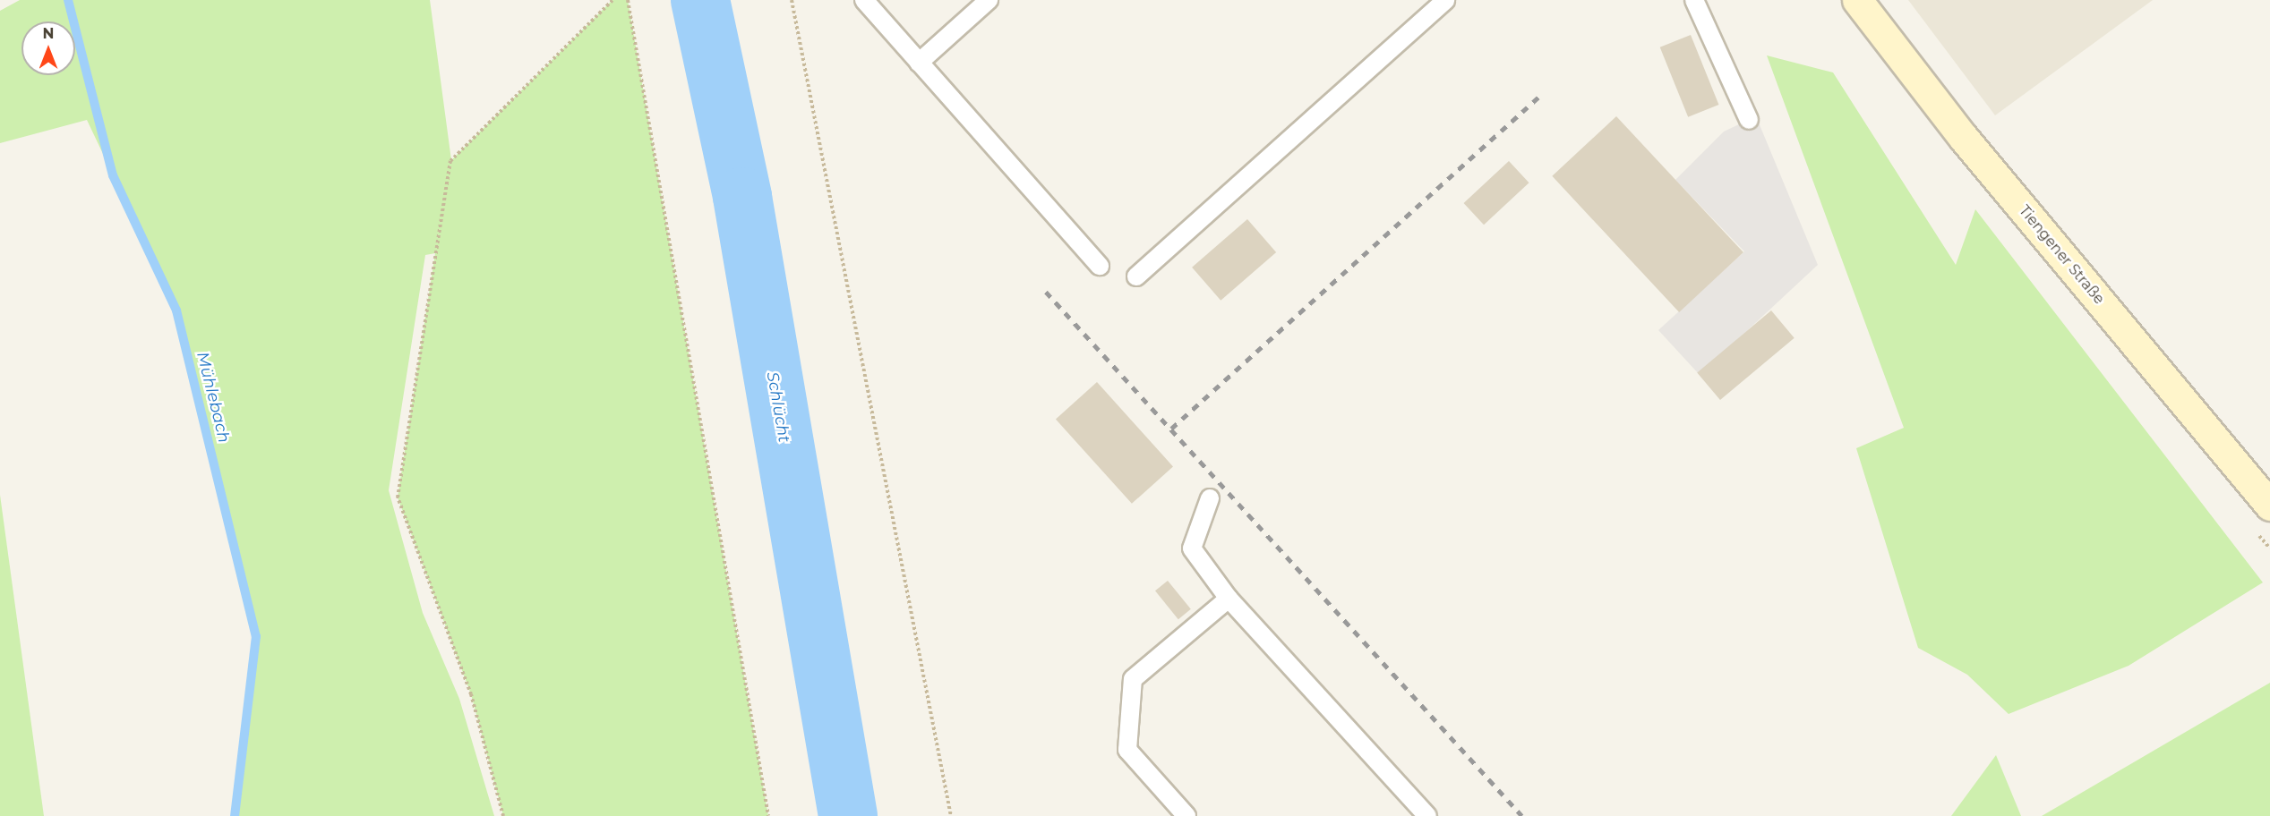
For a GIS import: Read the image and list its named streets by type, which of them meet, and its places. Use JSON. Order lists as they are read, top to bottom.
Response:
{
  "streets": {
    "main road": ["Tiengener Straße"]
  },
  "water": ["Mühlebach", "Schlücht"],
  "north": "top"
}
